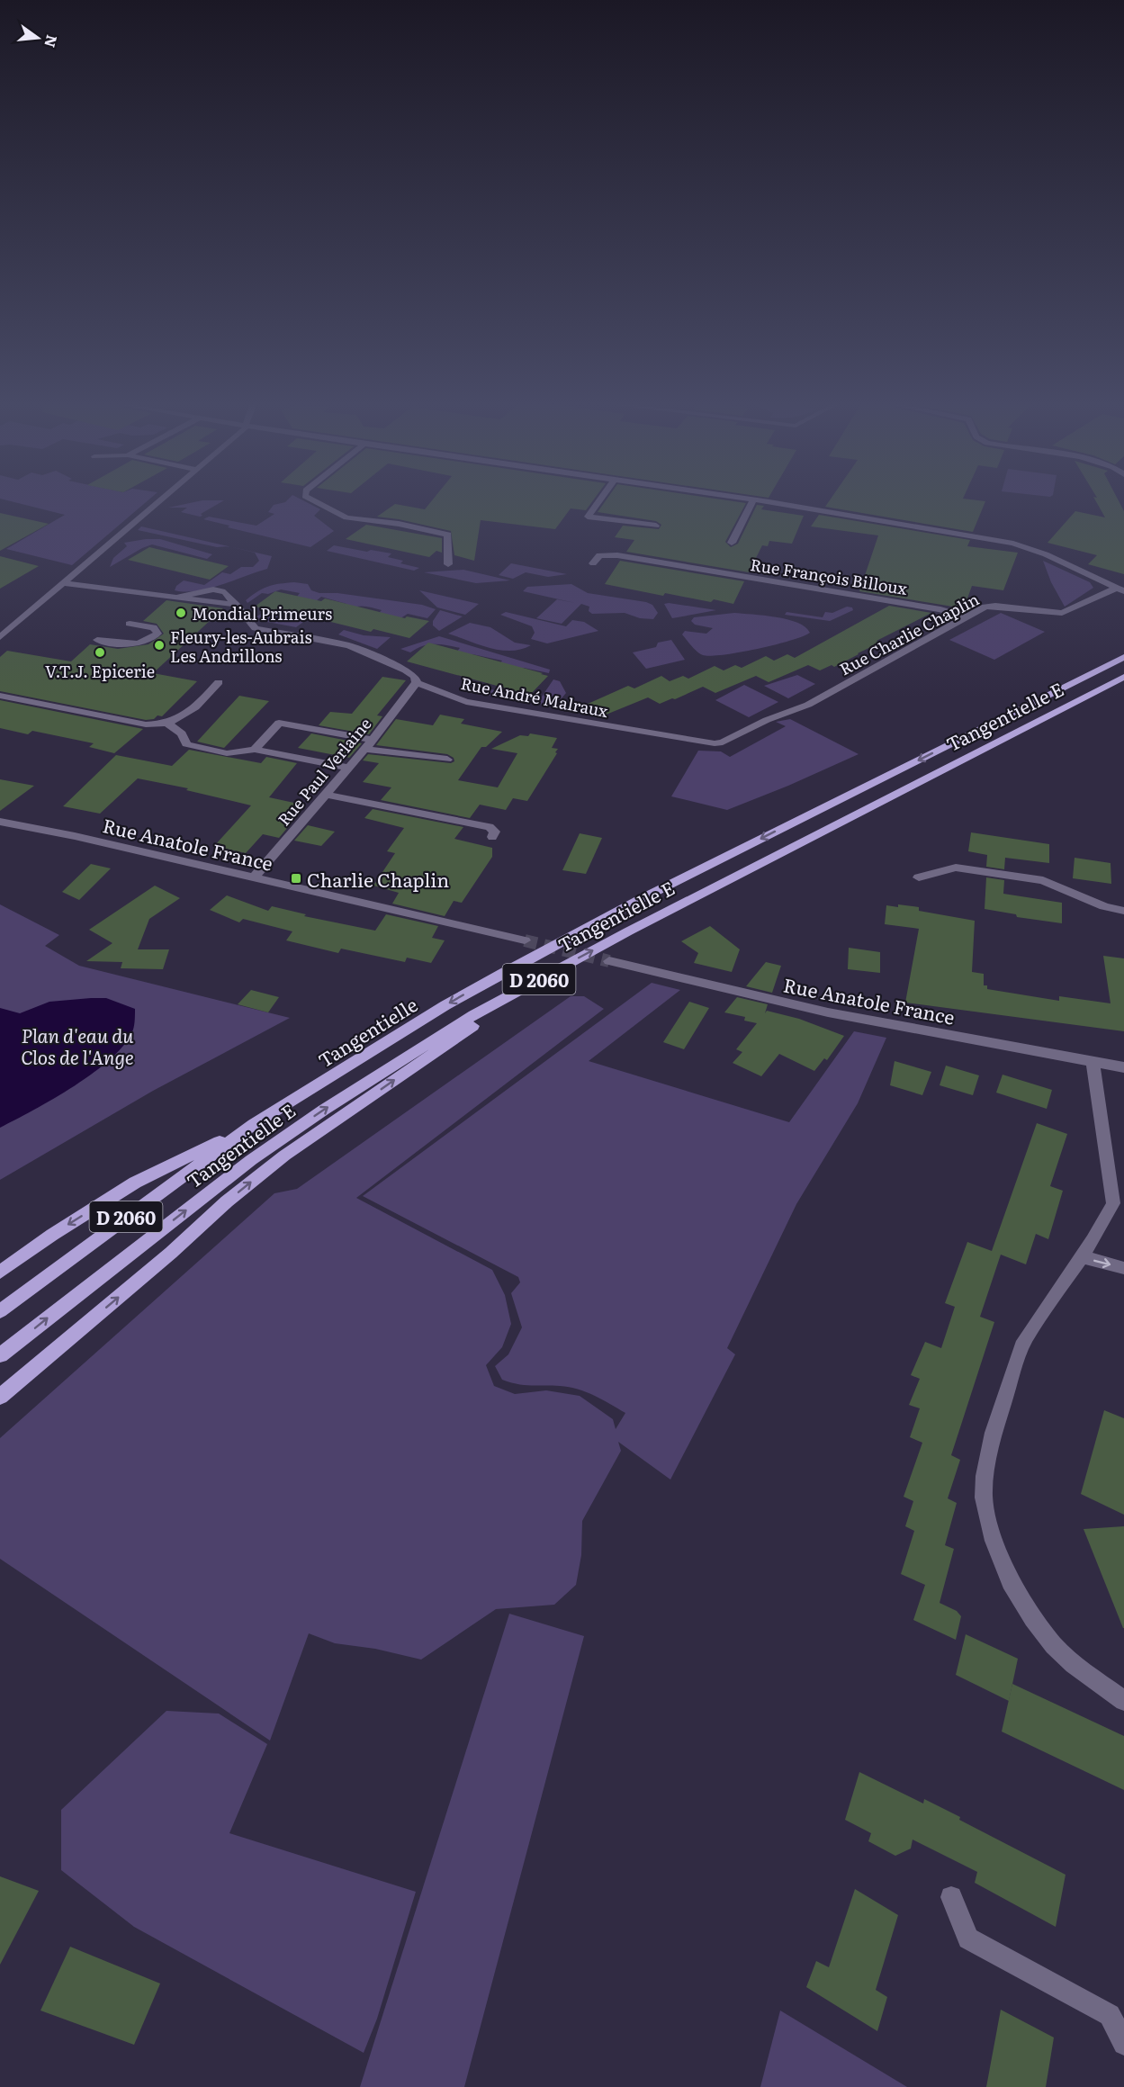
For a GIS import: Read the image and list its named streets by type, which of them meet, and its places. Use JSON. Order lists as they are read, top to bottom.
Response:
{
  "streets": {
    "main road": ["Tangentielle E", "D 2060", "Tangentielle"],
    "street": [
      "Rue François Billoux",
      "Rue Charlie Chaplin",
      "Rue André Malraux",
      "Rue Paul Verlaine",
      "Rue Anatole France"
    ]
  },
  "crossings": [
    ["Rue François Billoux", "Rue Charlie Chaplin"],
    ["Rue Charlie Chaplin", "Rue André Malraux"],
    ["Rue André Malraux", "Rue Paul Verlaine"],
    ["Tangentielle E", "Tangentielle"],
    ["Rue Paul Verlaine", "Rue Anatole France"]
  ],
  "parks": ["Plan d'eau du Clos de l'Ange"],
  "places": {
    "other": ["Mondial Primeurs", "Fleury-les-Aubrais Les Andrillons", "V.T.J. Epicerie"],
    "transit": ["Charlie Chaplin"]
  },
  "north": "right"
}
